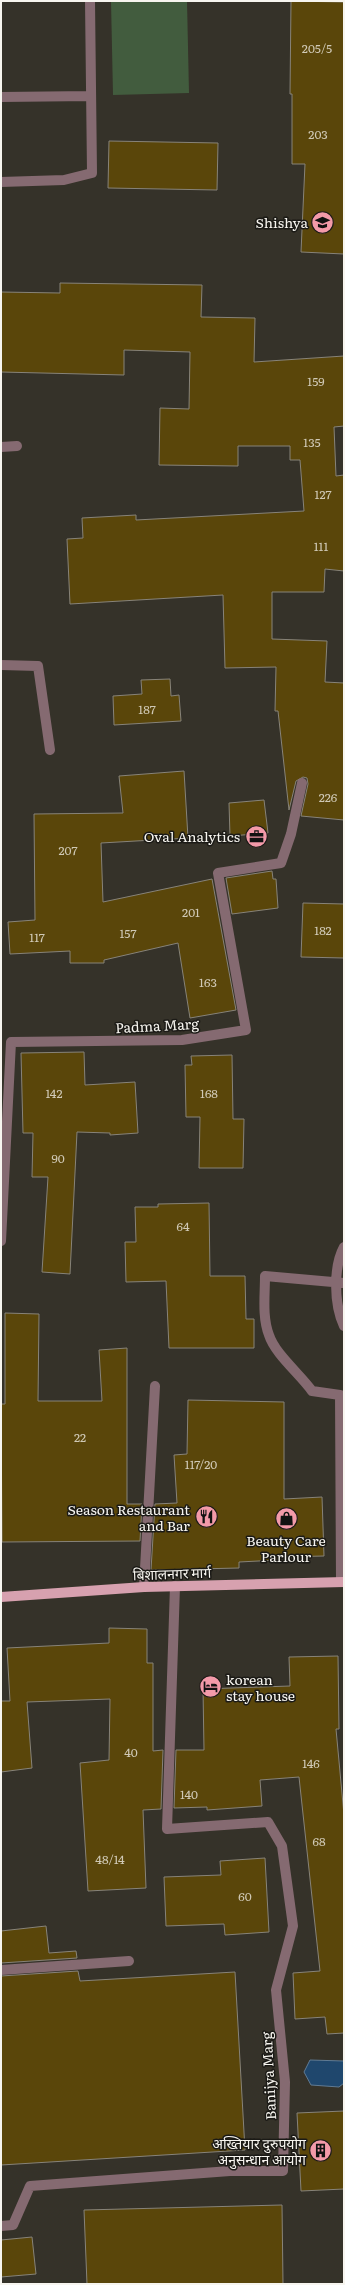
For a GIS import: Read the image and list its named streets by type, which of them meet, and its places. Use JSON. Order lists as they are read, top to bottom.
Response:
{
  "streets": {
    "main road": ["बिशालनगर मार्ग"],
    "street": ["Padma Marg", "Banijya Marg"]
  },
  "crossings": [
    ["बिशालनगर मार्ग", "Banijya Marg"]
  ],
  "places": {
    "school or university": ["Shishya"],
    "office": ["Oval Analytics"],
    "restaurant": ["Season Restaurant and Bar"],
    "shop": ["Beauty Care Parlour"],
    "hotel": ["korean stay house"],
    "building": ["अख्तियार दुरुपयोग अनुसन्धान आयोग"]
  },
  "house_numbers": [
    "205/5",
    "203",
    "159",
    "135",
    "127",
    "111",
    "187",
    "226",
    "207",
    "201",
    "182",
    "157",
    "117",
    "163",
    "142",
    "168",
    "90",
    "64",
    "22",
    "117/20",
    "40",
    "146",
    "140",
    "68",
    "48/14",
    "60"
  ]
}
